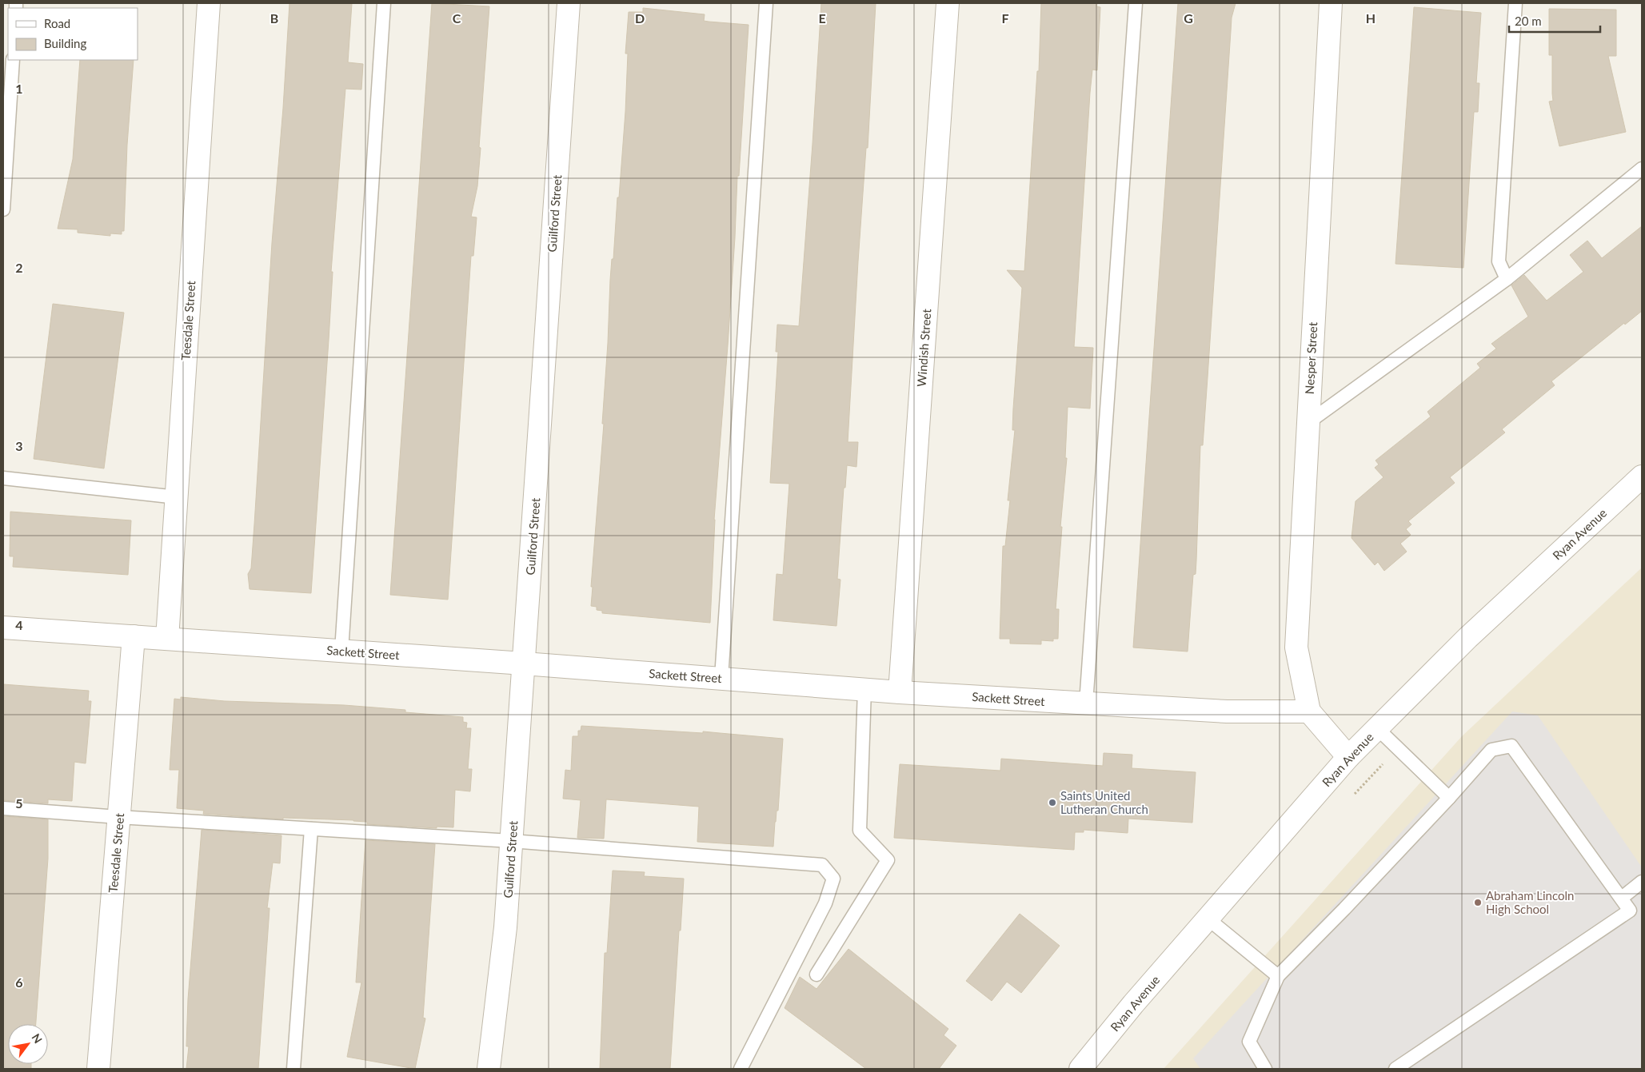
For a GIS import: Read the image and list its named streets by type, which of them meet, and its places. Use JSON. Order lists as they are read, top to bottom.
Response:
{
  "streets": {
    "street": [
      "Guilford Street",
      "Teesdale Street",
      "Windish Street",
      "Nesper Street",
      "Ryan Avenue",
      "Sackett Street"
    ]
  },
  "crossings": [
    ["Guilford Street", "Sackett Street"],
    ["Teesdale Street", "Sackett Street"],
    ["Windish Street", "Sackett Street"],
    ["Nesper Street", "Sackett Street"]
  ],
  "places": ["Saints United Lutheran Church", "Abraham Lincoln High School"],
  "legend": ["Road", "Building"],
  "scale_bar": "20 m",
  "north": "top right",
  "grid": {
    "columns": [
      "B",
      "C",
      "D",
      "E",
      "F",
      "G",
      "H"
    ],
    "rows": [
      "1",
      "2",
      "3",
      "4",
      "5",
      "6"
    ]
  }
}
